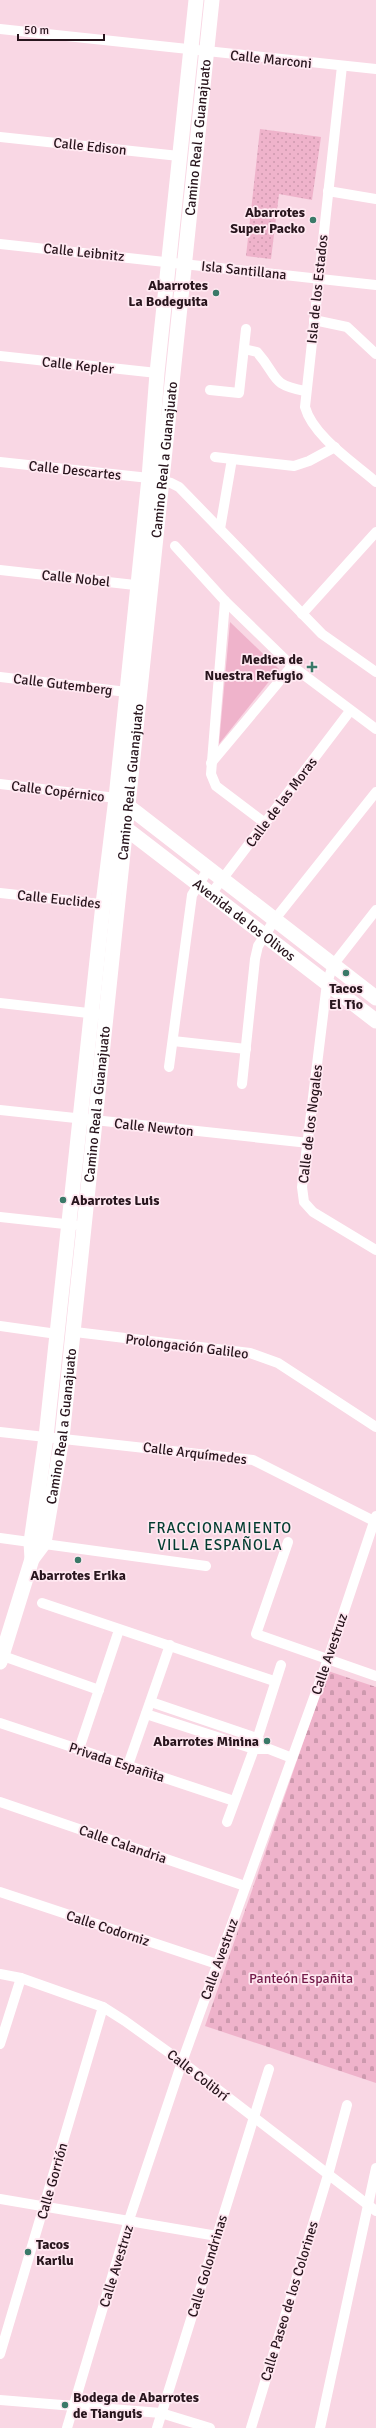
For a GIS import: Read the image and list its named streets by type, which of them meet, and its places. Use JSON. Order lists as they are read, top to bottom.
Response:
{
  "streets": {
    "street": [
      "Calle Marconi",
      "Camino Real a Guanajuato",
      "Calle Edison",
      "Calle Leibnitz",
      "Isla Santillana",
      "Isla de los Estados",
      "Calle Kepler",
      "Calle Descartes",
      "Calle Nobel",
      "Calle Gutemberg",
      "Calle Copérnico",
      "Calle de las Moras",
      "Calle Euclides",
      "Avenida de los Olivos",
      "Calle de los Nogales",
      "Calle Newton",
      "Prolongación Galileo",
      "Calle Arquímedes",
      "Calle Avestruz",
      "Privada Españita",
      "Calle Calandria",
      "Calle Codorniz",
      "Calle Colibrí",
      "Calle Gorrión",
      "Calle Golondrinas",
      "Calle Paseo de los Colorines"
    ]
  },
  "crossings": [
    ["Calle Marconi", "Camino Real a Guanajuato"],
    ["Calle Marconi", "Isla de los Estados"],
    ["Camino Real a Guanajuato", "Calle Edison"],
    ["Camino Real a Guanajuato", "Calle Leibnitz"],
    ["Camino Real a Guanajuato", "Isla Santillana"],
    ["Camino Real a Guanajuato", "Calle Kepler"],
    ["Camino Real a Guanajuato", "Calle Descartes"],
    ["Camino Real a Guanajuato", "Calle Nobel"],
    ["Camino Real a Guanajuato", "Calle Gutemberg"],
    ["Camino Real a Guanajuato", "Calle Copérnico"],
    ["Camino Real a Guanajuato", "Calle Euclides"],
    ["Camino Real a Guanajuato", "Avenida de los Olivos"],
    ["Camino Real a Guanajuato", "Calle Newton"],
    ["Camino Real a Guanajuato", "Prolongación Galileo"],
    ["Camino Real a Guanajuato", "Calle Arquímedes"],
    ["Calle Leibnitz", "Isla Santillana"],
    ["Isla Santillana", "Isla de los Estados"],
    ["Calle Copérnico", "Avenida de los Olivos"],
    ["Calle de las Moras", "Avenida de los Olivos"],
    ["Avenida de los Olivos", "Calle de los Nogales"],
    ["Calle de los Nogales", "Calle Newton"],
    ["Calle Arquímedes", "Calle Avestruz"],
    ["Calle Avestruz", "Calle Calandria"],
    ["Calle Avestruz", "Calle Codorniz"],
    ["Calle Avestruz", "Calle Colibrí"],
    ["Calle Colibrí", "Calle Gorrión"],
    ["Calle Colibrí", "Calle Golondrinas"],
    ["Calle Colibrí", "Calle Paseo de los Colorines"]
  ],
  "districts": ["FRACCIONAMIENTO VILLA ESPAÑOLA"],
  "parks": ["Panteón Españita"],
  "places": {
    "other": [
      "Abarrotes Super Packo",
      "Abarrotes La Bodeguita",
      "Tacos El Tio",
      "Abarrotes Luis",
      "Abarrotes Erika",
      "Abarrotes Minina",
      "Tacos Karilu",
      "Bodega de Abarrotes de Tianguis"
    ],
    "health": ["Medica de Nuestra Refugio"]
  },
  "scale_bar": "50 m"
}
